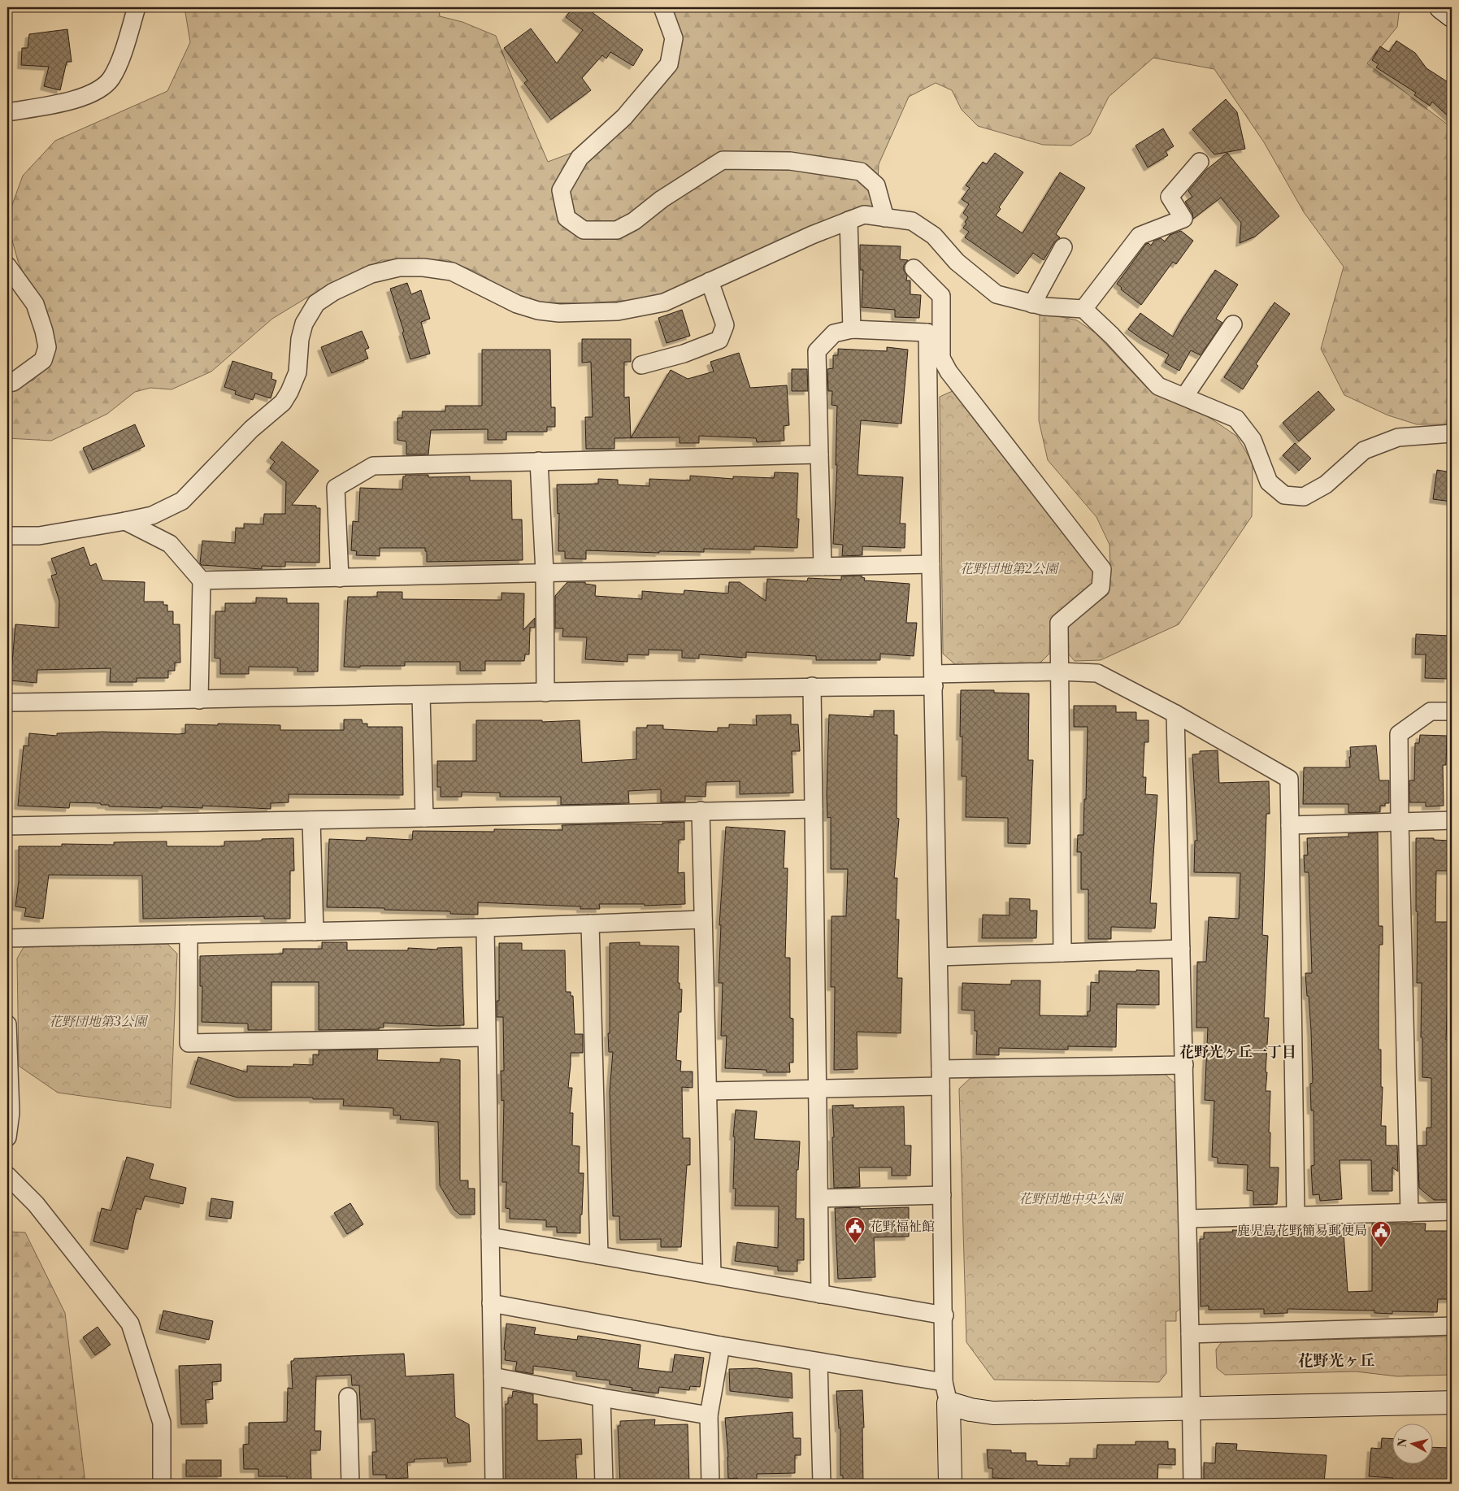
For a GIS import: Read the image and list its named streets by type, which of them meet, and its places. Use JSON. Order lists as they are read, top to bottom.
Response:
{
  "districts": ["花野光ヶ丘一丁目", "花野光ヶ丘"],
  "parks": ["花野団地第2公園", "花野団地第3公園", "花野団地中央公園"],
  "places": {
    "public building": ["花野福祉館", "鹿児島花野簡易郵便局"]
  },
  "north": "left"
}
